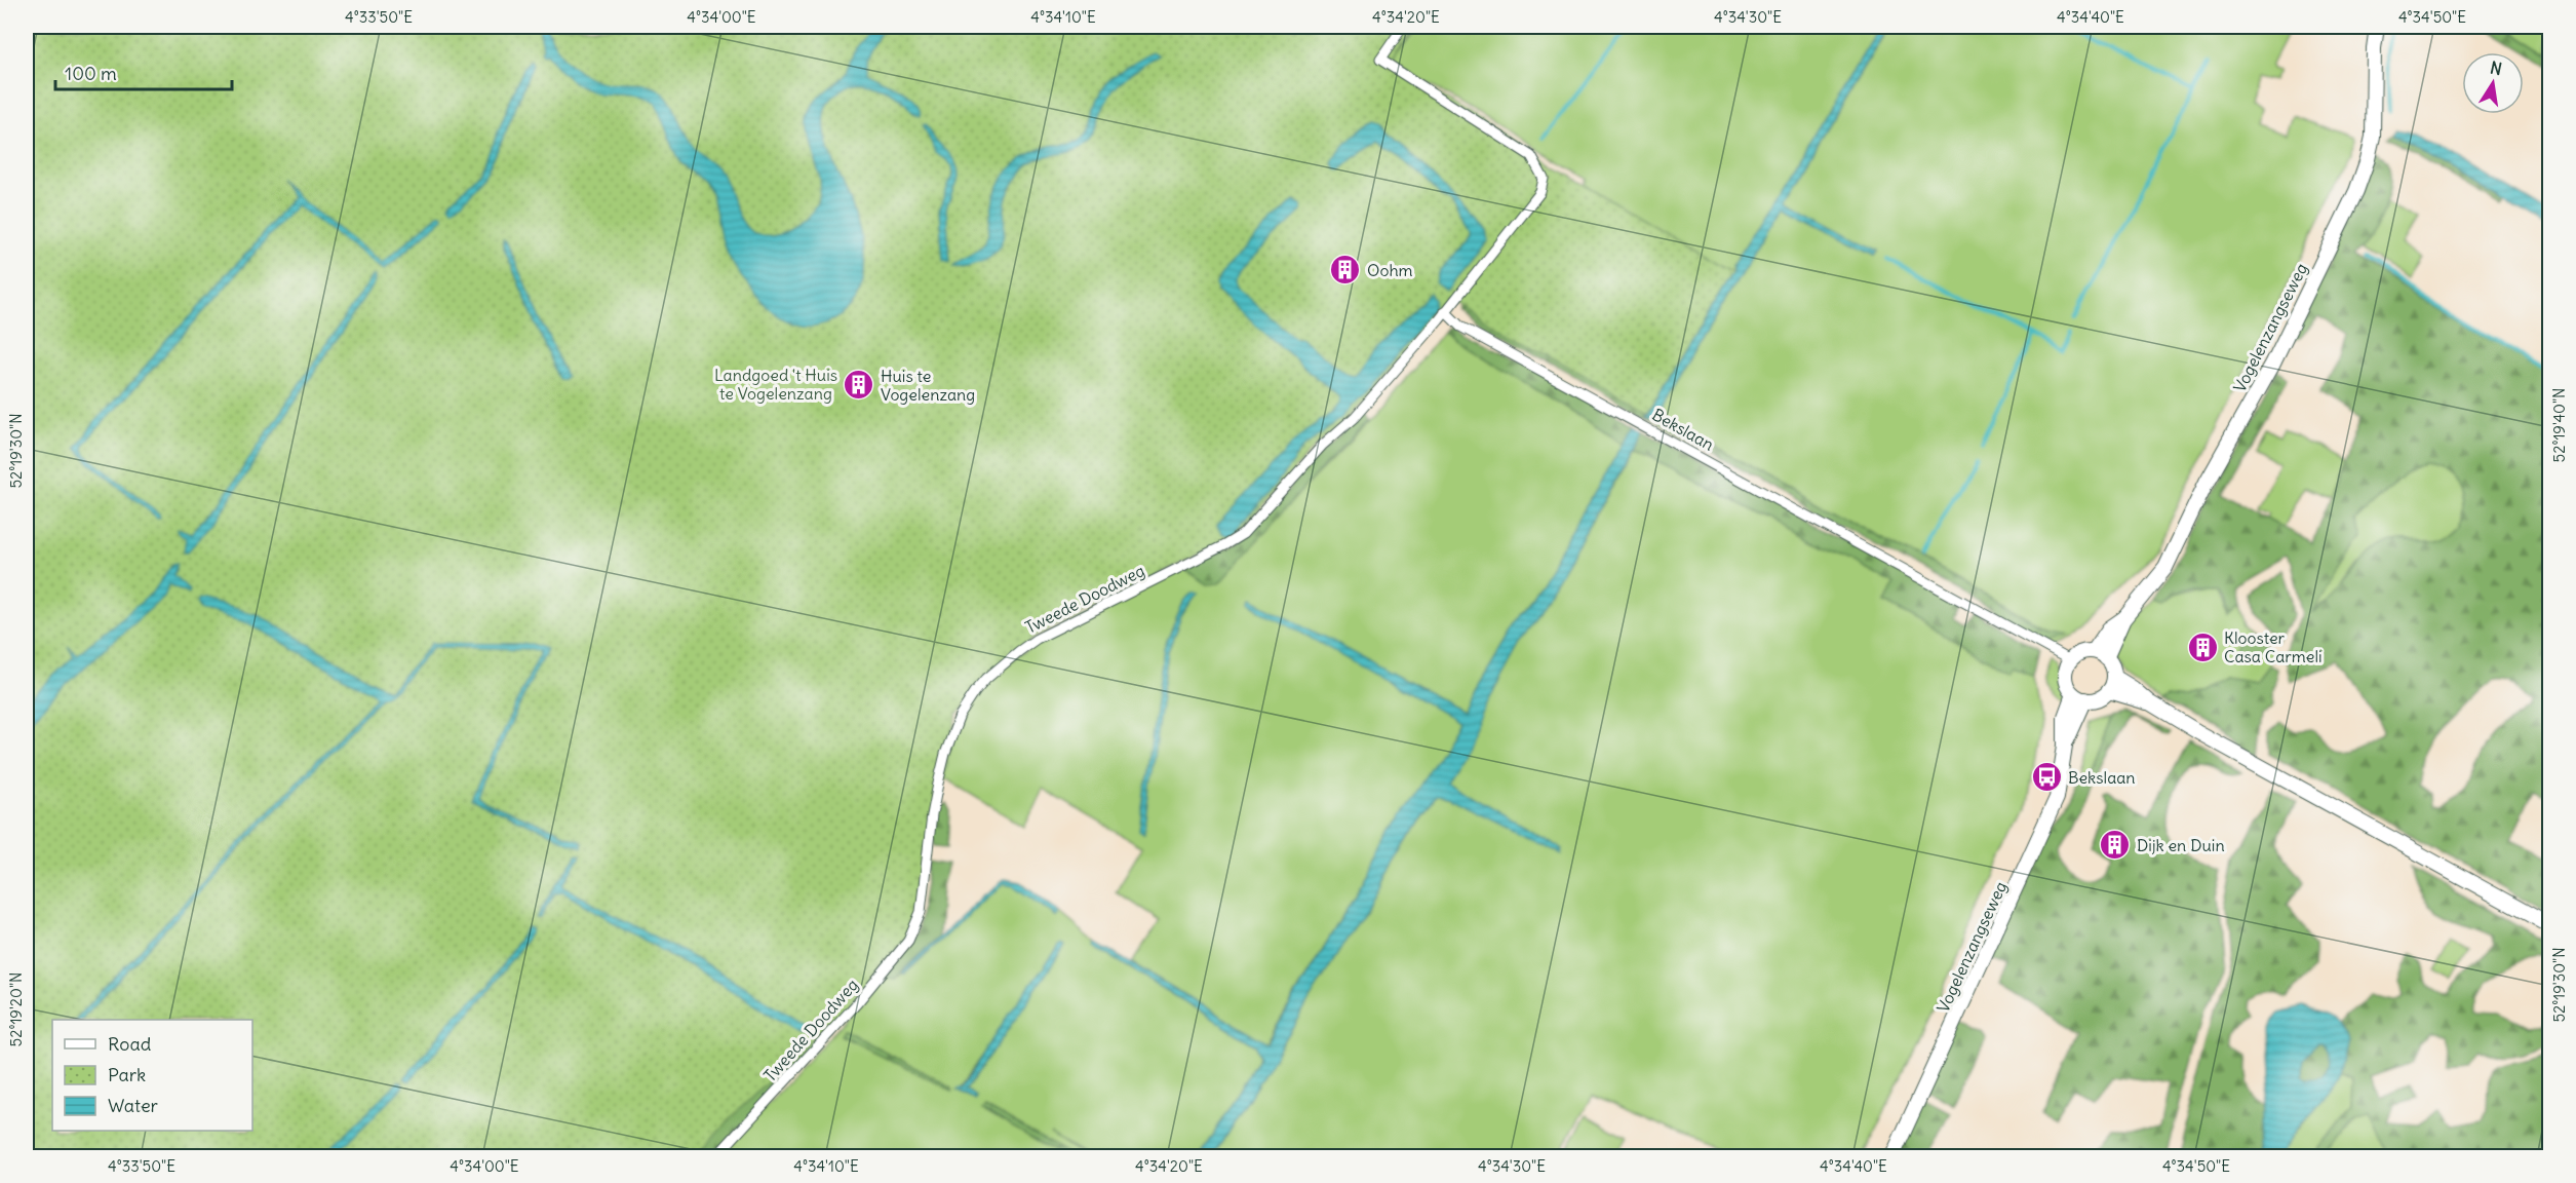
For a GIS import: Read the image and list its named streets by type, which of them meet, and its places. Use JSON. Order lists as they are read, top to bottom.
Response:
{
  "streets": {
    "main road": ["Vogelenzangseweg"],
    "street": ["Bekslaan", "Tweede Doodweg"]
  },
  "crossings": [
    ["Vogelenzangseweg", "Bekslaan"],
    ["Bekslaan", "Tweede Doodweg"]
  ],
  "parks": ["Landgoed 't Huis te Vogelenzang"],
  "places": {
    "building": [
      "Oohm",
      "Huis te Vogelenzang",
      "Klooster Casa Carmeli",
      "Dijk en Duin"
    ],
    "bus stop": ["Bekslaan"]
  },
  "legend": ["Road", "Park", "Water"],
  "scale_bar": "100 m",
  "north": "top",
  "coordinates": [
    "4°33'50\"E",
    "4°34'00\"E",
    "4°34'10\"E",
    "4°34'20\"E",
    "4°34'30\"E",
    "4°34'40\"E",
    "4°34'50\"E",
    "52°19'40\"N",
    "52°19'30\"N",
    "52°19'20\"N"
  ]
}
